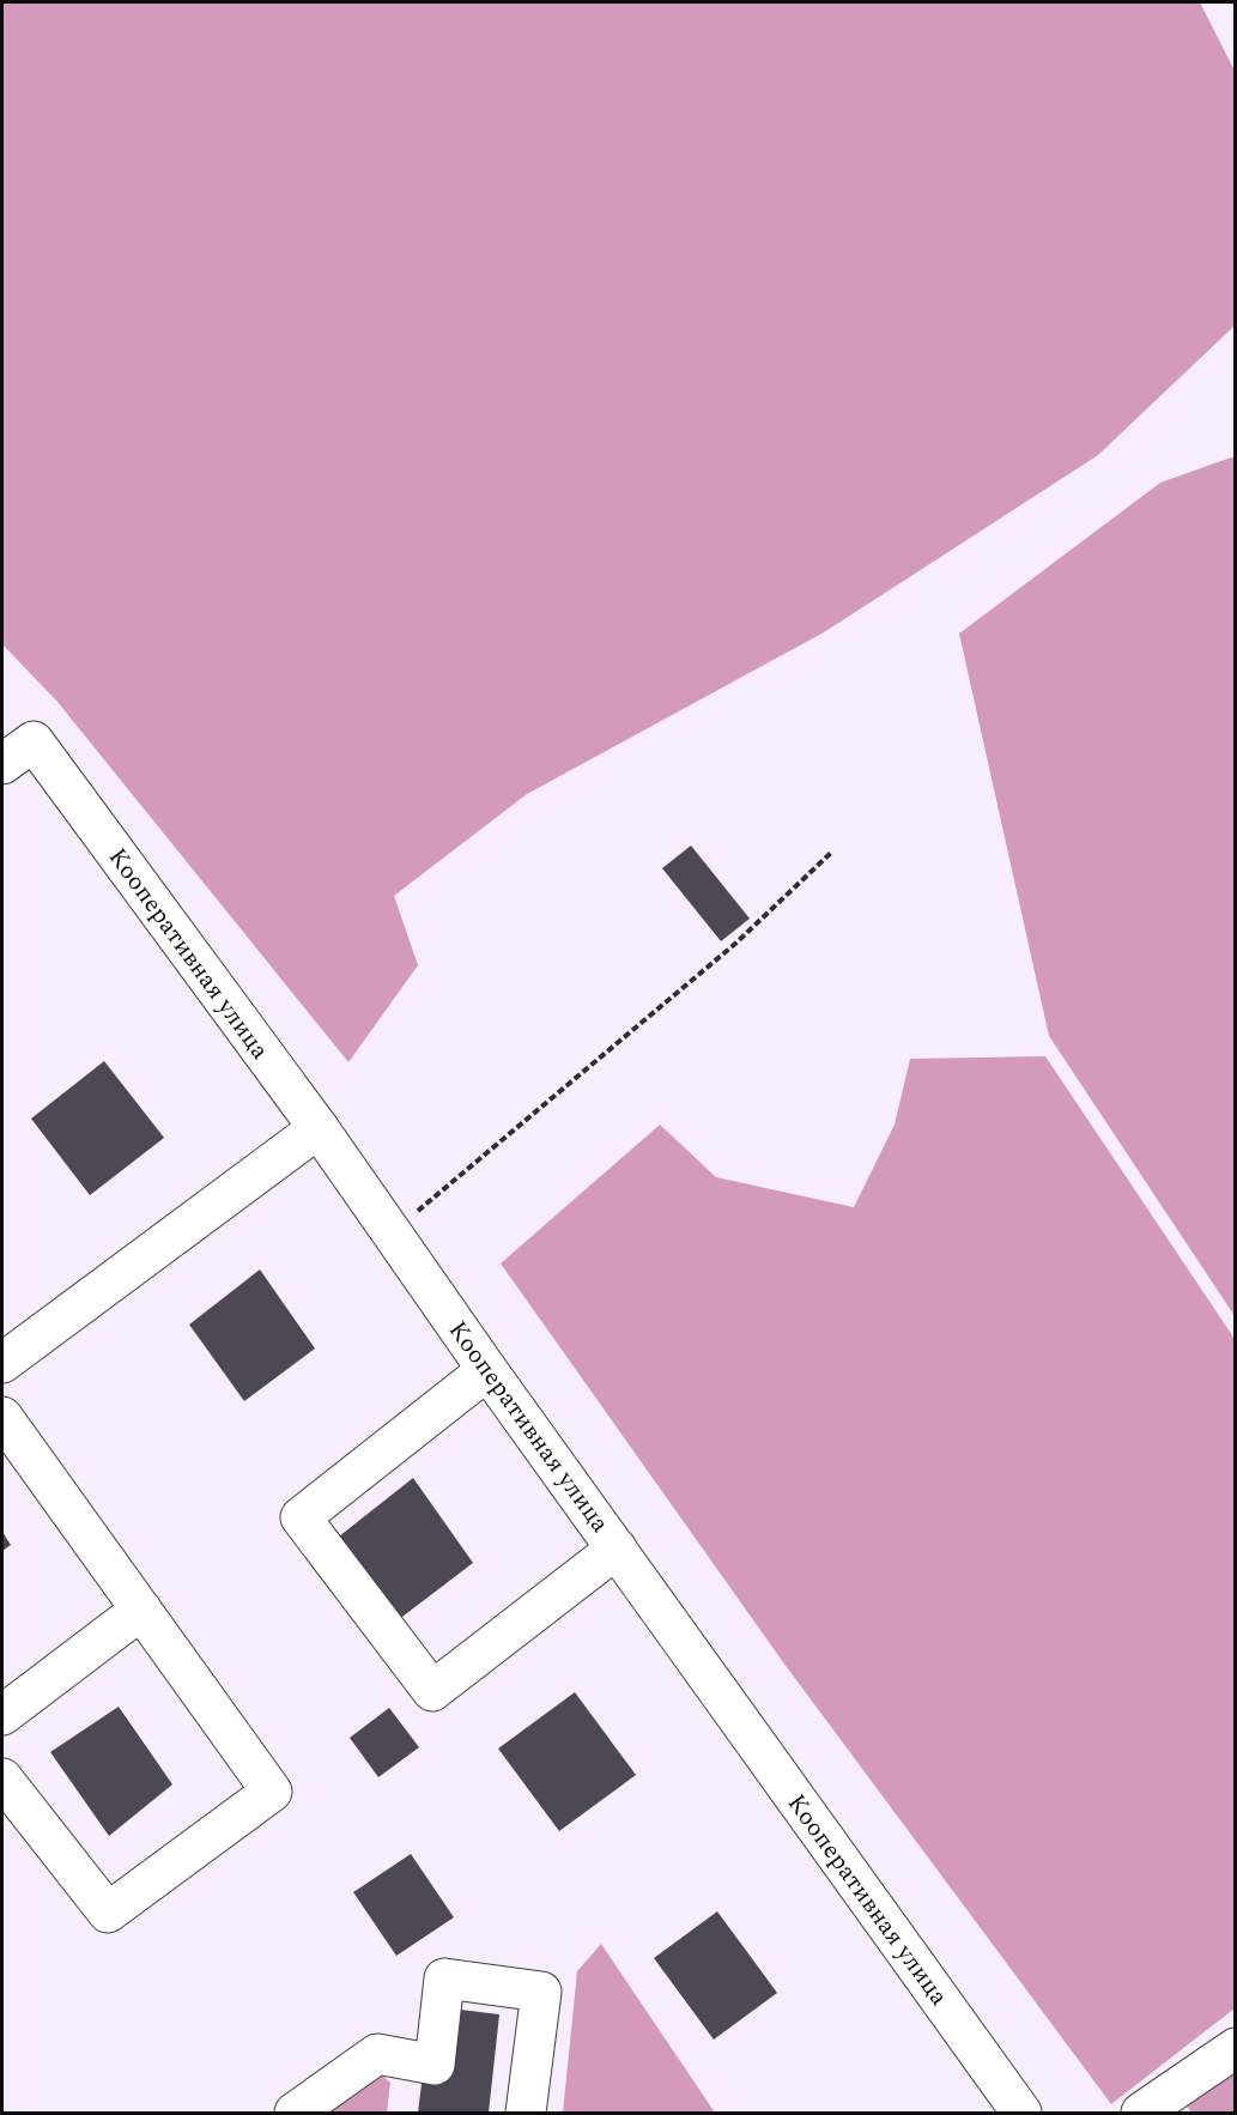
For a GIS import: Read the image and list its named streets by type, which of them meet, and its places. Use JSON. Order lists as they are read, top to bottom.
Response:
{
  "streets": {
    "street": ["Кооперативная улица"]
  }
}
